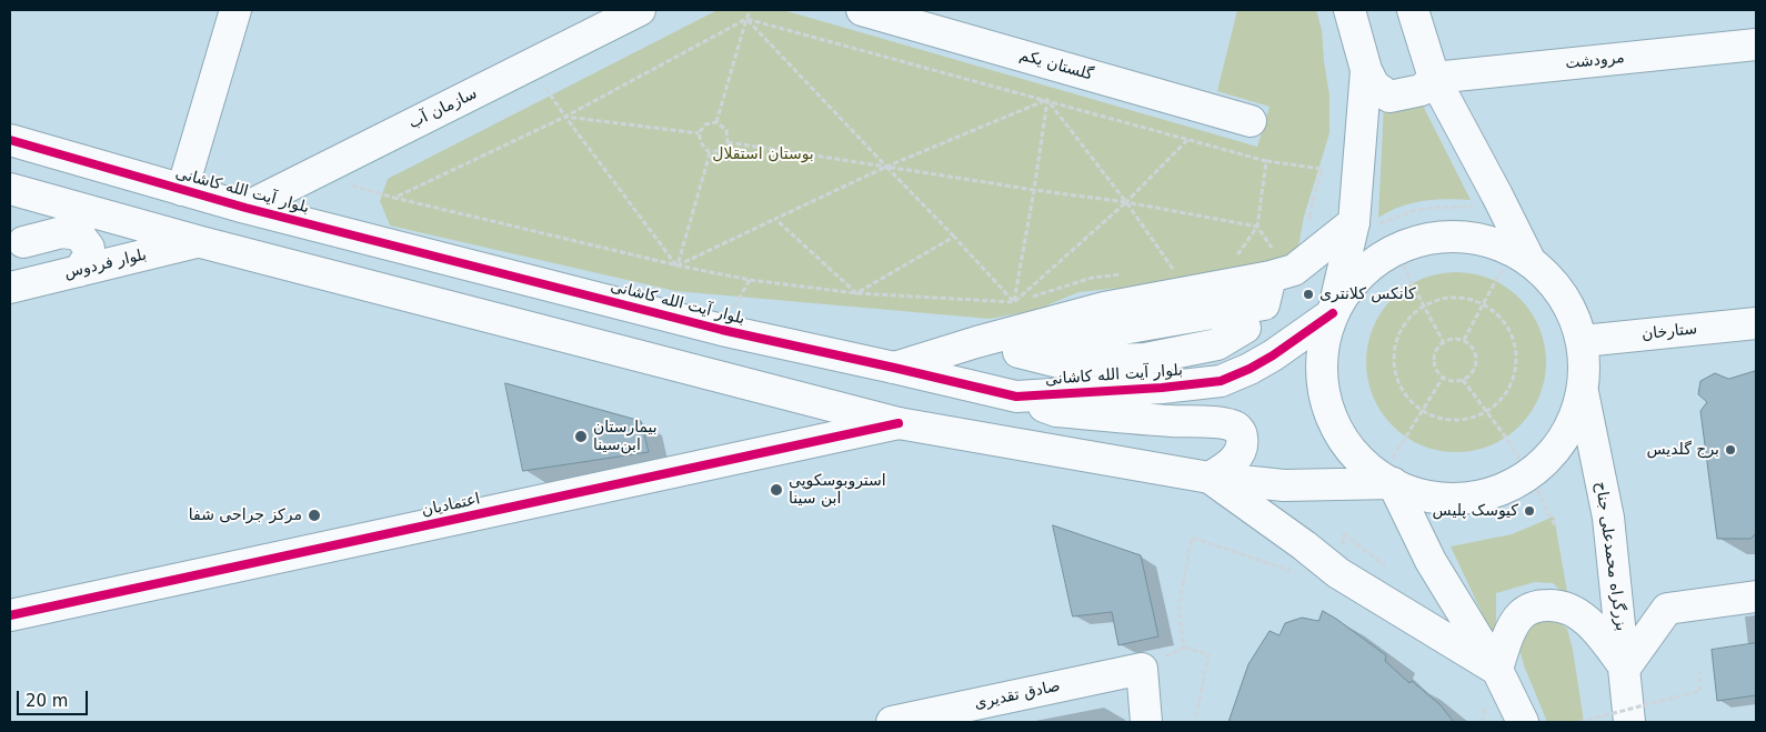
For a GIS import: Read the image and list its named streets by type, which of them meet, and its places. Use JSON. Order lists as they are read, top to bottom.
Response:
{
  "streets": {
    "main road": [
      "مرودشت",
      "گلستان یکم",
      "سازمان آب",
      "بلوار آیت الله کاشانی",
      "بلوار فردوس",
      "ستارخان",
      "اعتمادیان",
      "بزرگراه محمدعلی جناح",
      "صادق تقدیری"
    ]
  },
  "crossings": [
    ["سازمان آب", "بلوار آیت الله کاشانی"]
  ],
  "parks": ["بوستان استقلال"],
  "places": [
    "کانکس کلانتری",
    "بیمارستان ابن‌سینا",
    "برج گلدیس",
    "استروبوسکوپی ابن سینا",
    "کیوسک پلیس",
    "مرکز جراحی شفا"
  ],
  "scale_bar": "20 m"
}
